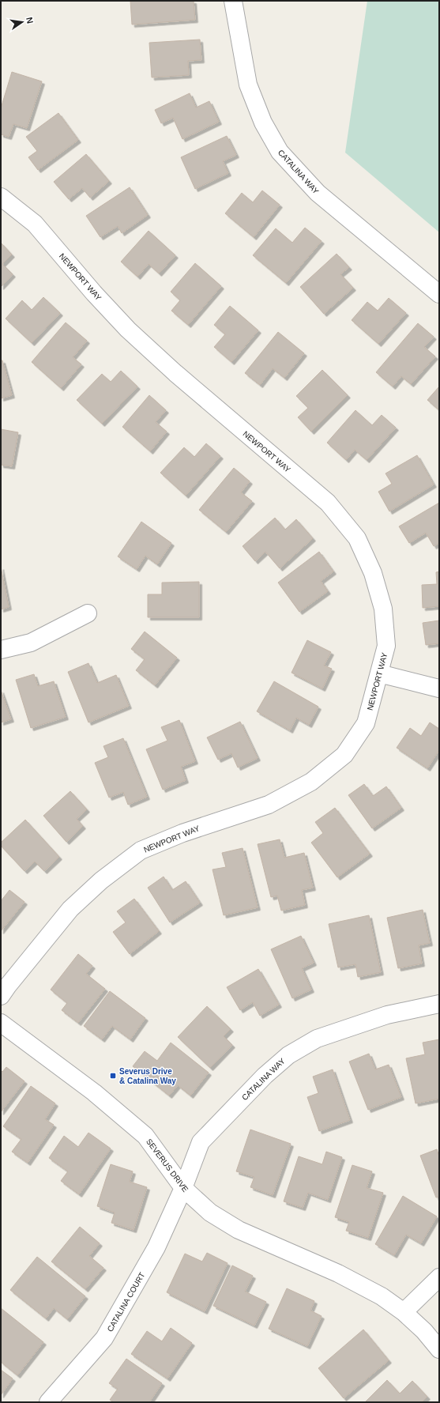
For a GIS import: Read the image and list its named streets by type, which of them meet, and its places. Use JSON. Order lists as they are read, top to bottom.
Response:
{
  "streets": {
    "street": [
      "CATALINA WAY",
      "NEWPORT WAY",
      "SEVERUS DRIVE",
      "CATALINA COURT"
    ]
  },
  "crossings": [
    ["CATALINA WAY", "SEVERUS DRIVE"],
    ["CATALINA WAY", "CATALINA COURT"],
    ["SEVERUS DRIVE", "CATALINA COURT"]
  ],
  "places": {
    "transit": ["Severus Drive & Catalina Way"]
  },
  "north": "right"
}
